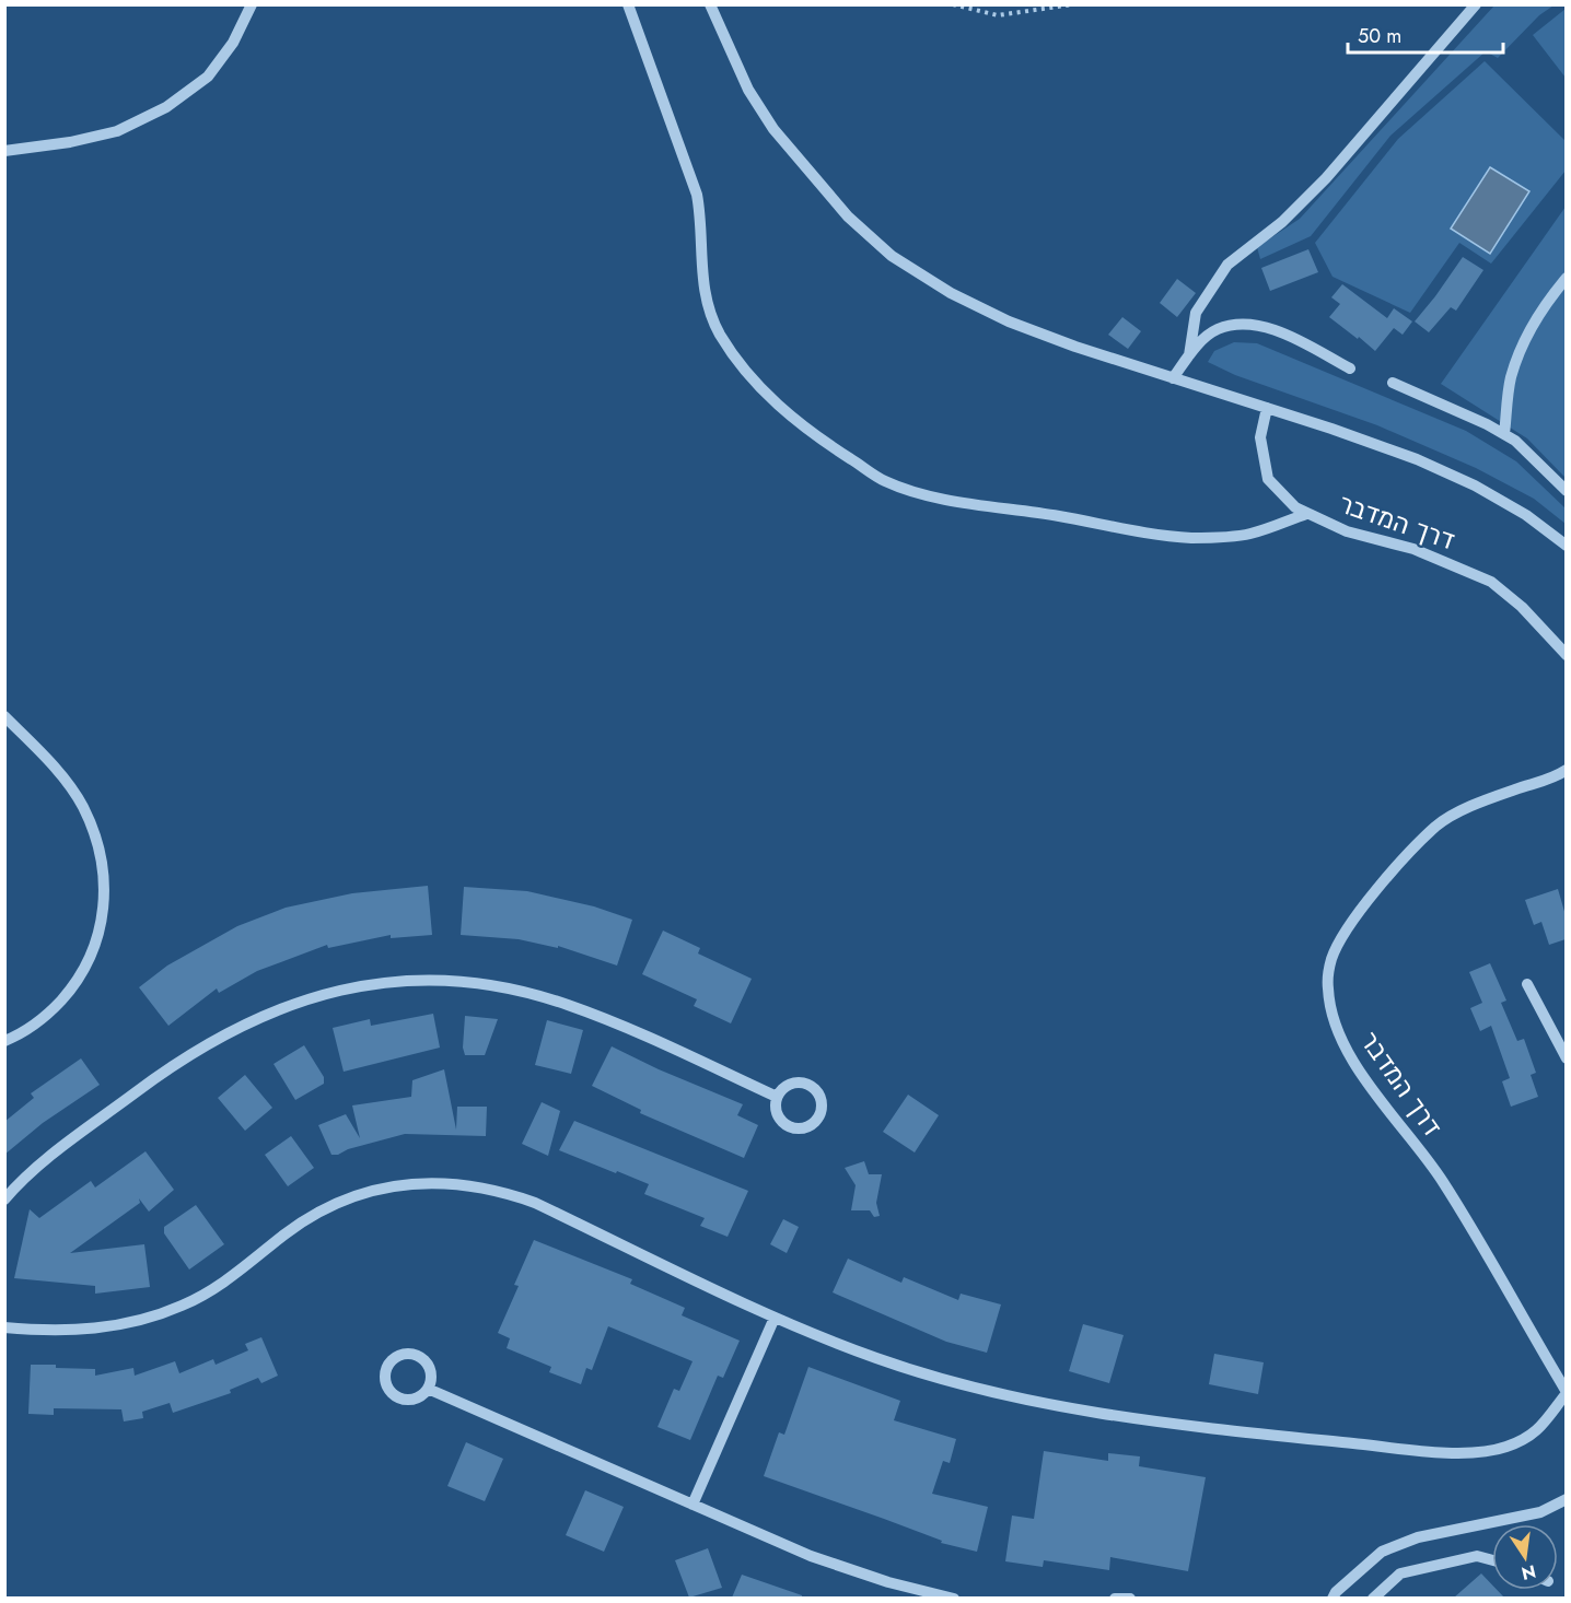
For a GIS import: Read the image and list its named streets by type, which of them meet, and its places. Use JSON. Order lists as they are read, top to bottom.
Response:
{
  "streets": {
    "street": ["דרך המדבר"]
  },
  "scale_bar": "50 m",
  "north": "bottom"
}
